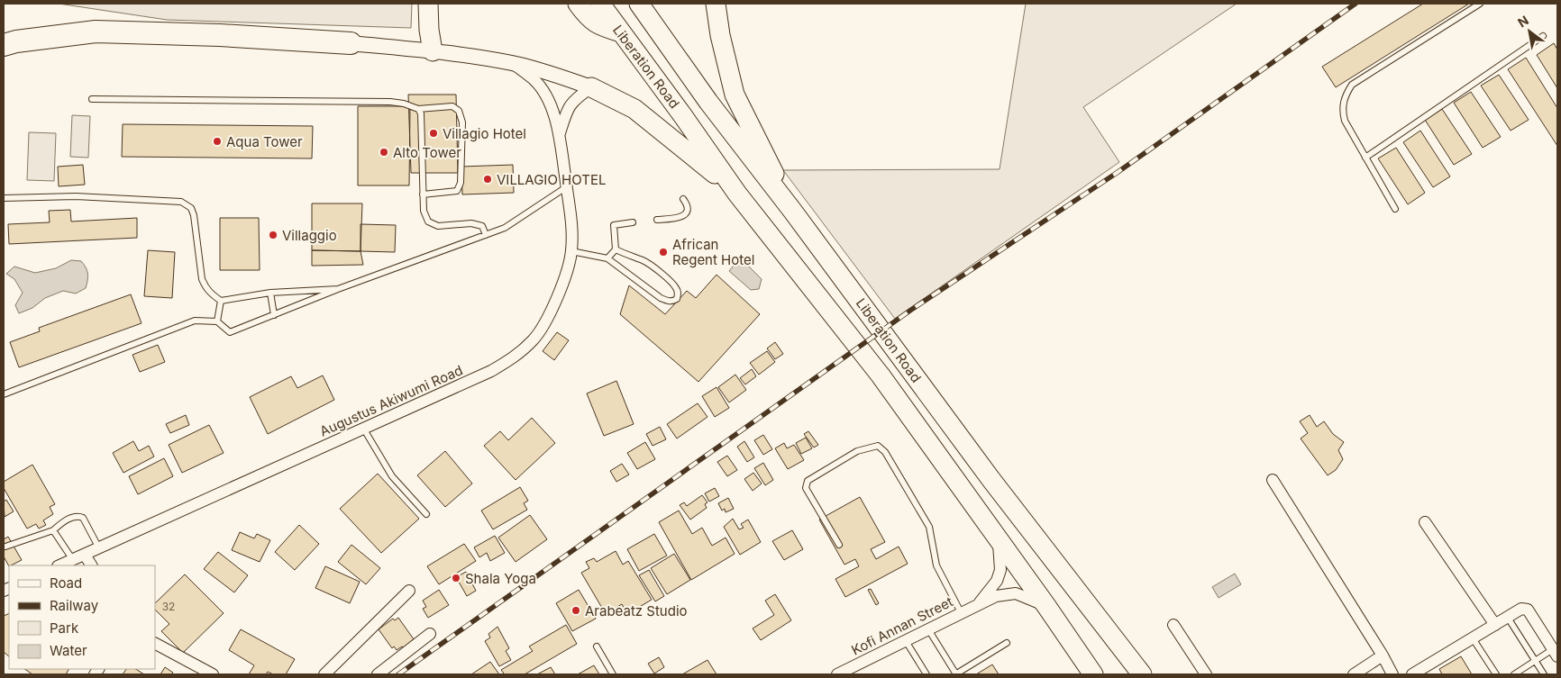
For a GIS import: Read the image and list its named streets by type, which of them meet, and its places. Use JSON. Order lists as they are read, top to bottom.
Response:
{
  "streets": {
    "highway": ["Liberation Road"],
    "street": ["Augustus Akiwumi Road", "Kofi Annan Street"]
  },
  "crossings": [
    ["Liberation Road", "Kofi Annan Street"]
  ],
  "places": [
    "Villagio Hotel",
    "Aqua Tower",
    "Alto Tower",
    "VILLAGIO HOTEL",
    "Villaggio",
    "African Regent Hotel",
    "Shala Yoga",
    "Arabeatz Studio"
  ],
  "house_numbers": ["32"],
  "legend": [
    "Road",
    "Railway",
    "Park",
    "Water"
  ],
  "north": "top left"
}
